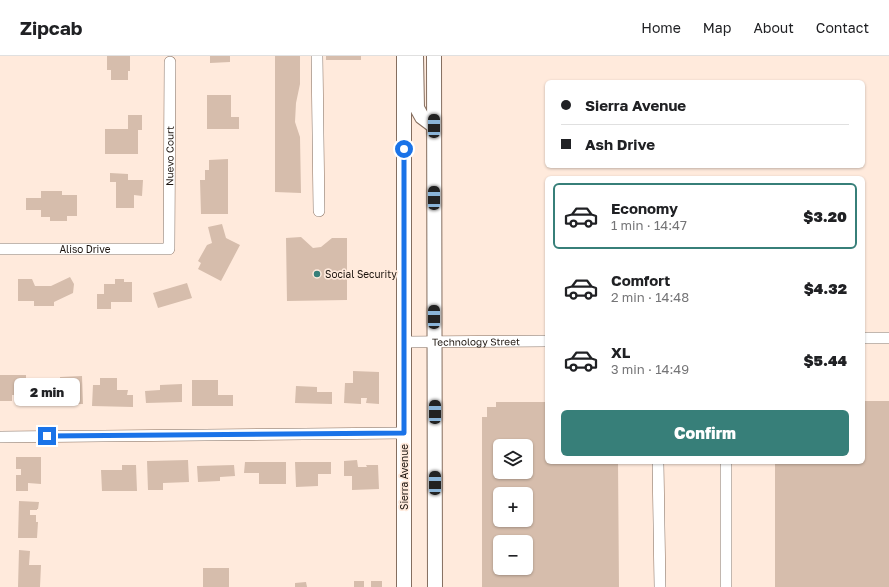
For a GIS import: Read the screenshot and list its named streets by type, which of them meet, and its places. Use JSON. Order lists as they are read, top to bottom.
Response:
{
  "streets": {
    "main road": ["Sierra Avenue"],
    "street": ["Nuevo Court", "Aliso Drive", "Technology Street"]
  },
  "crossings": [
    ["Nuevo Court", "Aliso Drive"],
    ["Technology Street", "Sierra Avenue"]
  ],
  "places": ["Social Security"],
  "page": {
    "header": "Zipcab",
    "nav": [
      "Home",
      "Map",
      "About",
      "Contact"
    ],
    "banner": ["Sierra Avenue", "Ash Drive"],
    "list": [
      {
        "name": "Economy",
        "note": "1 min · 14:47",
        "value": "$3.20"
      },
      {
        "name": "Comfort",
        "note": "2 min · 14:48",
        "value": "$4.32"
      },
      {
        "name": "XL",
        "note": "3 min · 14:49",
        "value": "$5.44"
      }
    ],
    "bubble": "2 min",
    "buttons": "Confirm",
    "map_buttons": ["+", "−"]
  }
}
